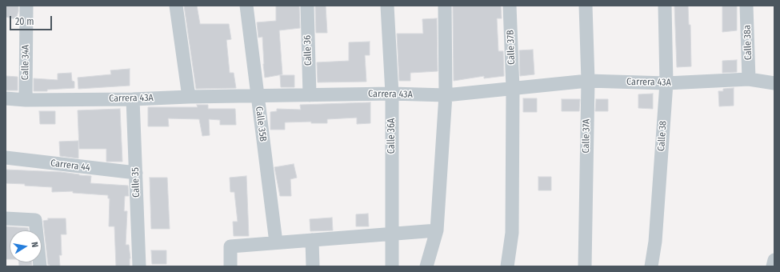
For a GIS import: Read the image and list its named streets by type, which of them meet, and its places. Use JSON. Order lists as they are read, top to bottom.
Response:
{
  "streets": {
    "street": [
      "Calle 38a",
      "Calle 37B",
      "Calle 36",
      "Calle 34A",
      "Carrera 43A",
      "Calle 35B",
      "Calle 36A",
      "Calle 37A",
      "Calle 38",
      "Carrera 44",
      "Calle 35"
    ]
  },
  "crossings": [
    ["Calle 38a", "Carrera 43A"],
    ["Calle 37B", "Carrera 43A"],
    ["Calle 36", "Carrera 43A"],
    ["Calle 34A", "Carrera 43A"],
    ["Carrera 43A", "Calle 35B"],
    ["Carrera 43A", "Calle 36A"],
    ["Carrera 43A", "Calle 37A"],
    ["Carrera 43A", "Calle 38"],
    ["Carrera 43A", "Calle 35"],
    ["Carrera 44", "Calle 35"]
  ],
  "scale_bar": "20 m",
  "north": "right"
}
